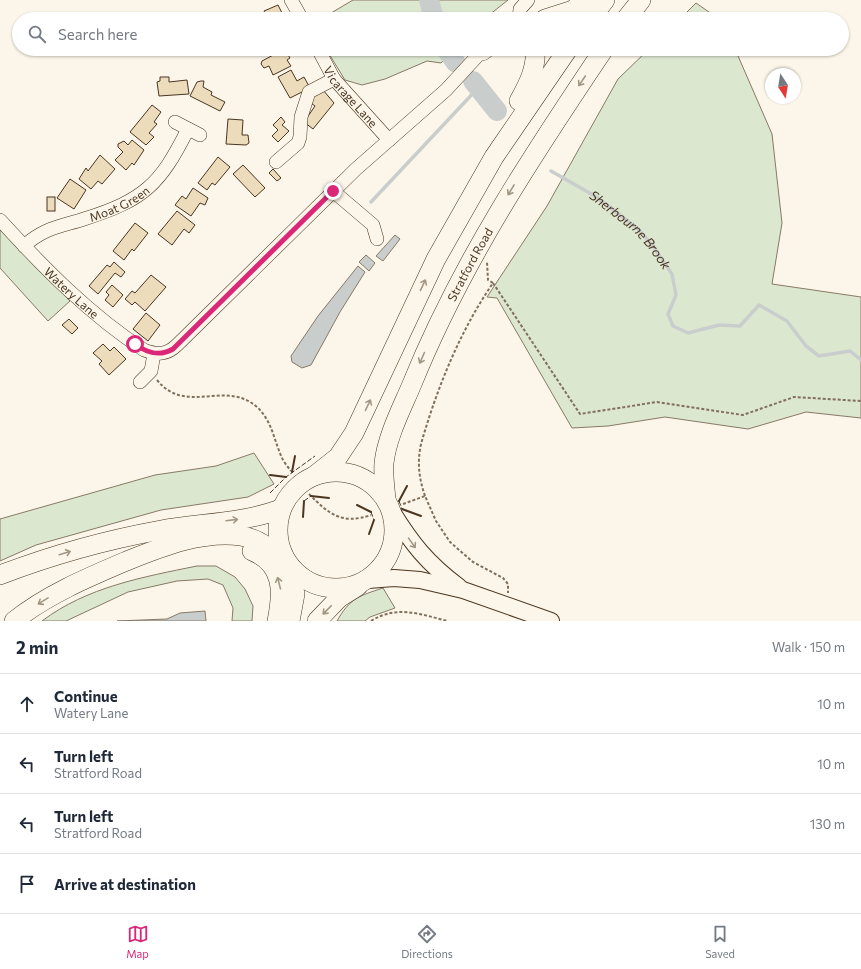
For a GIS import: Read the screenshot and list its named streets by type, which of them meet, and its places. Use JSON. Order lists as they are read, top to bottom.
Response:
{
  "streets": {
    "highway": ["Stratford Road"],
    "street": ["Vicarage Lane", "Moat Green", "Watery Lane"]
  },
  "crossings": [
    ["Moat Green", "Watery Lane"]
  ],
  "water": ["Sherbourne Brook"],
  "north": "bottom",
  "page": {
    "search": "Search here",
    "heading": ["2 min", "Walk · 150 m"],
    "list": [
      ["Continue", "Watery Lane", "10 m"],
      ["Turn left", "Stratford Road", "10 m"],
      ["Turn left", "Stratford Road", "130 m"],
      "Arrive at destination"
    ],
    "nav": ["Map", "Directions", "Saved"]
  }
}
